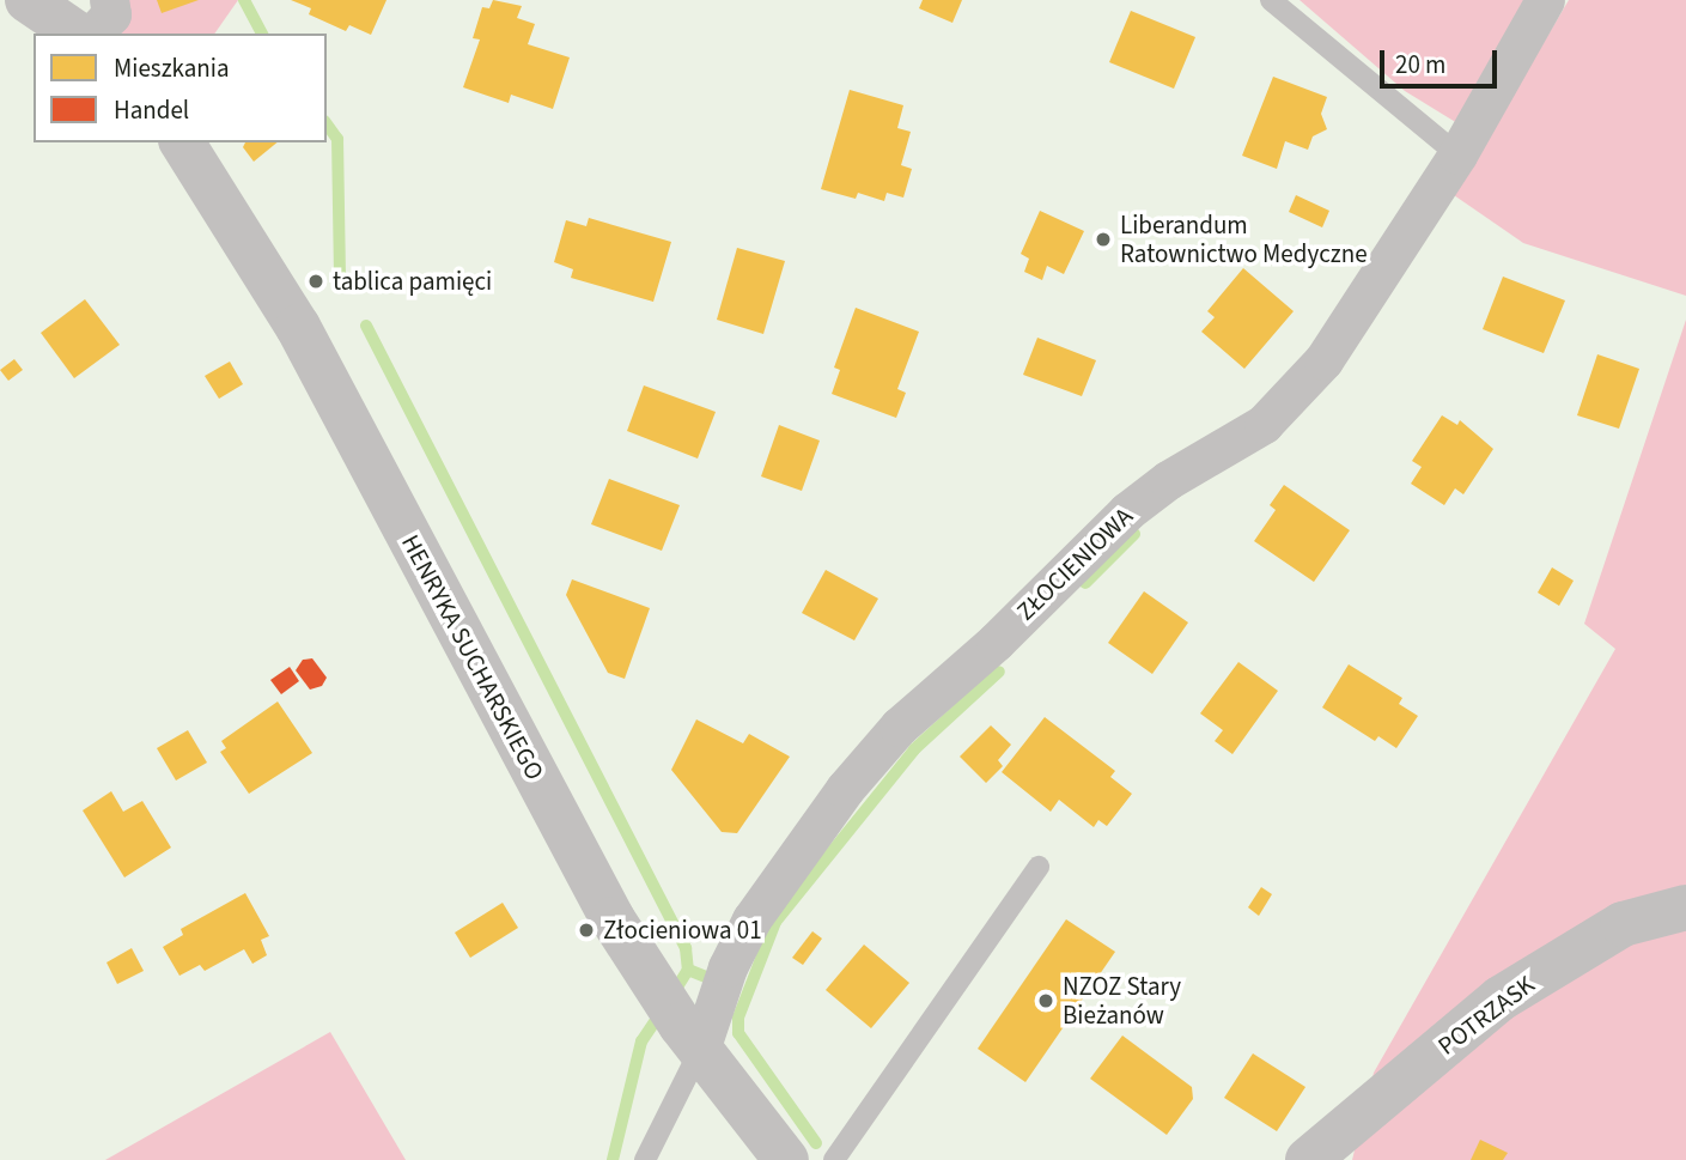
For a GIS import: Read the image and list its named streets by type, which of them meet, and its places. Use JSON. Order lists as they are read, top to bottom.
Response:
{
  "streets": {
    "street": ["ZŁOCIENIOWA", "HENRYKA SUCHARSKIEGO", "POTRZASK"]
  },
  "crossings": [
    ["ZŁOCIENIOWA", "HENRYKA SUCHARSKIEGO"]
  ],
  "places": [
    "Liberandum Ratownictwo Medyczne",
    "tablica pamięci",
    "Złocieniowa 01",
    "NZOZ Stary Bieżanów"
  ],
  "legend": ["Mieszkania", "Handel"],
  "scale_bar": "20 m"
}
